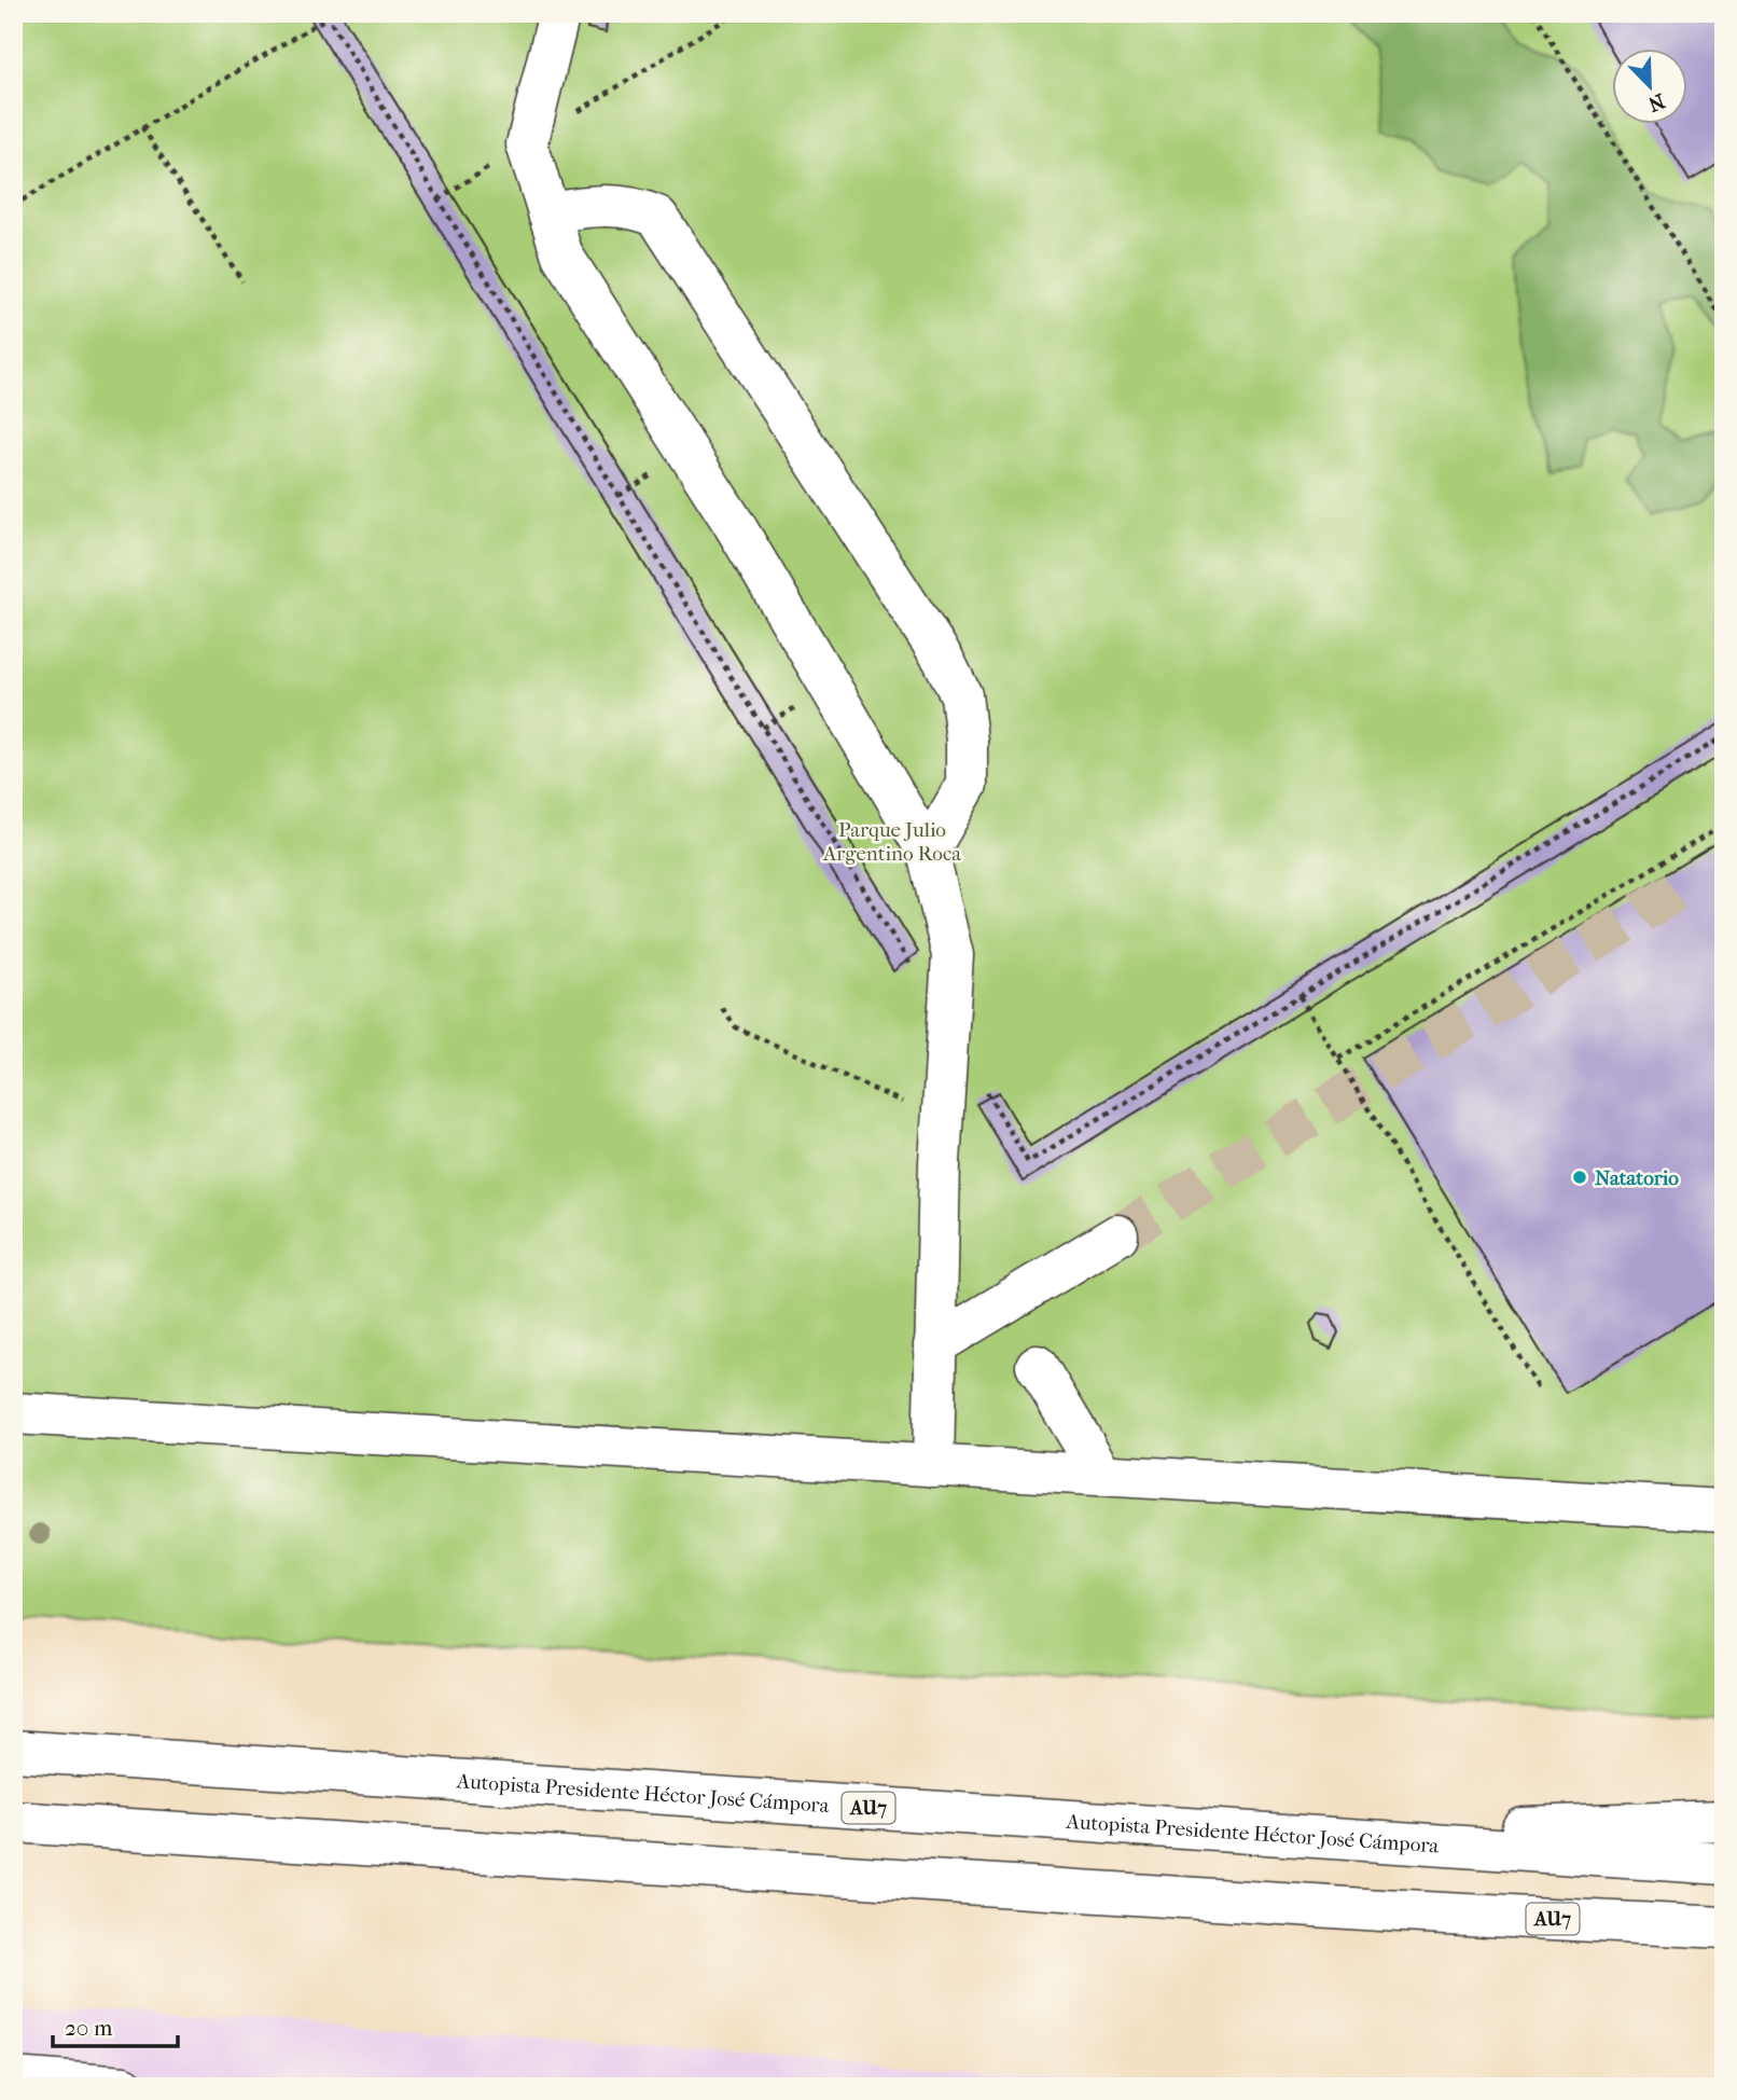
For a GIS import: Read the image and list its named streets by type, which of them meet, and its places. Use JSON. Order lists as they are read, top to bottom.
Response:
{
  "streets": {
    "main road": ["Autopista Presidente Héctor José Cámpora", "AU7"]
  },
  "parks": ["Parque Julio Argentino Roca"],
  "places": ["Natatorio"],
  "scale_bar": "20 m",
  "north": "bottom right"
}
